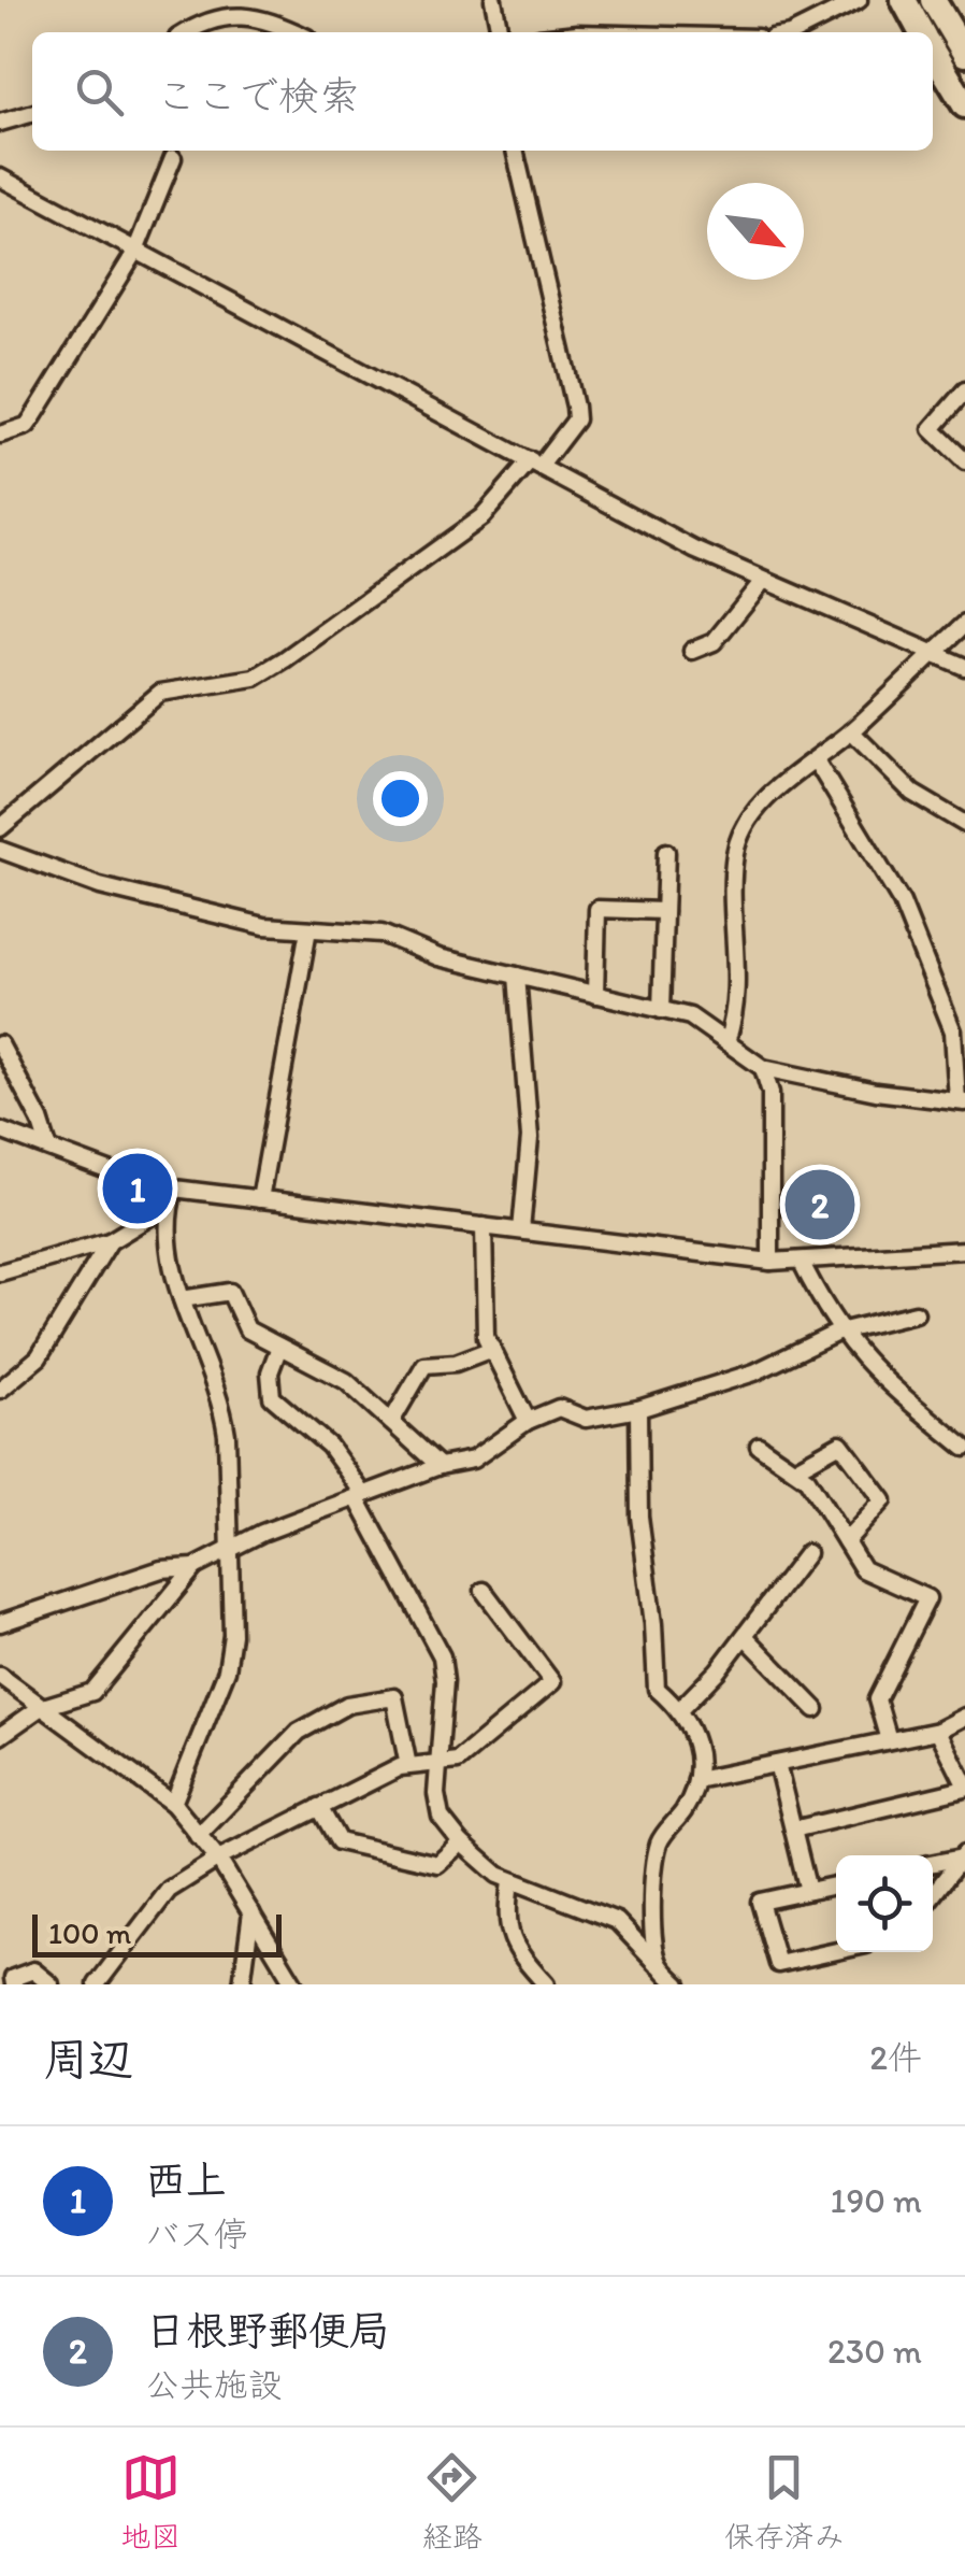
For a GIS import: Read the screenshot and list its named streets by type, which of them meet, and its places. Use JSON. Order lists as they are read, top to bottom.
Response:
{
  "scale_bar": "100 m",
  "north": "bottom right",
  "page": {
    "search": "ここで検索",
    "pins": ["1", "2"],
    "scale": "100 m",
    "heading": ["周辺", "2件"],
    "list": [
      {
        "mark": "1",
        "name": "西上",
        "note": "バス停",
        "value": "190 m"
      },
      {
        "mark": "2",
        "name": "日根野郵便局",
        "note": "公共施設",
        "value": "230 m"
      }
    ],
    "nav": ["地図", "経路", "保存済み"]
  }
}
